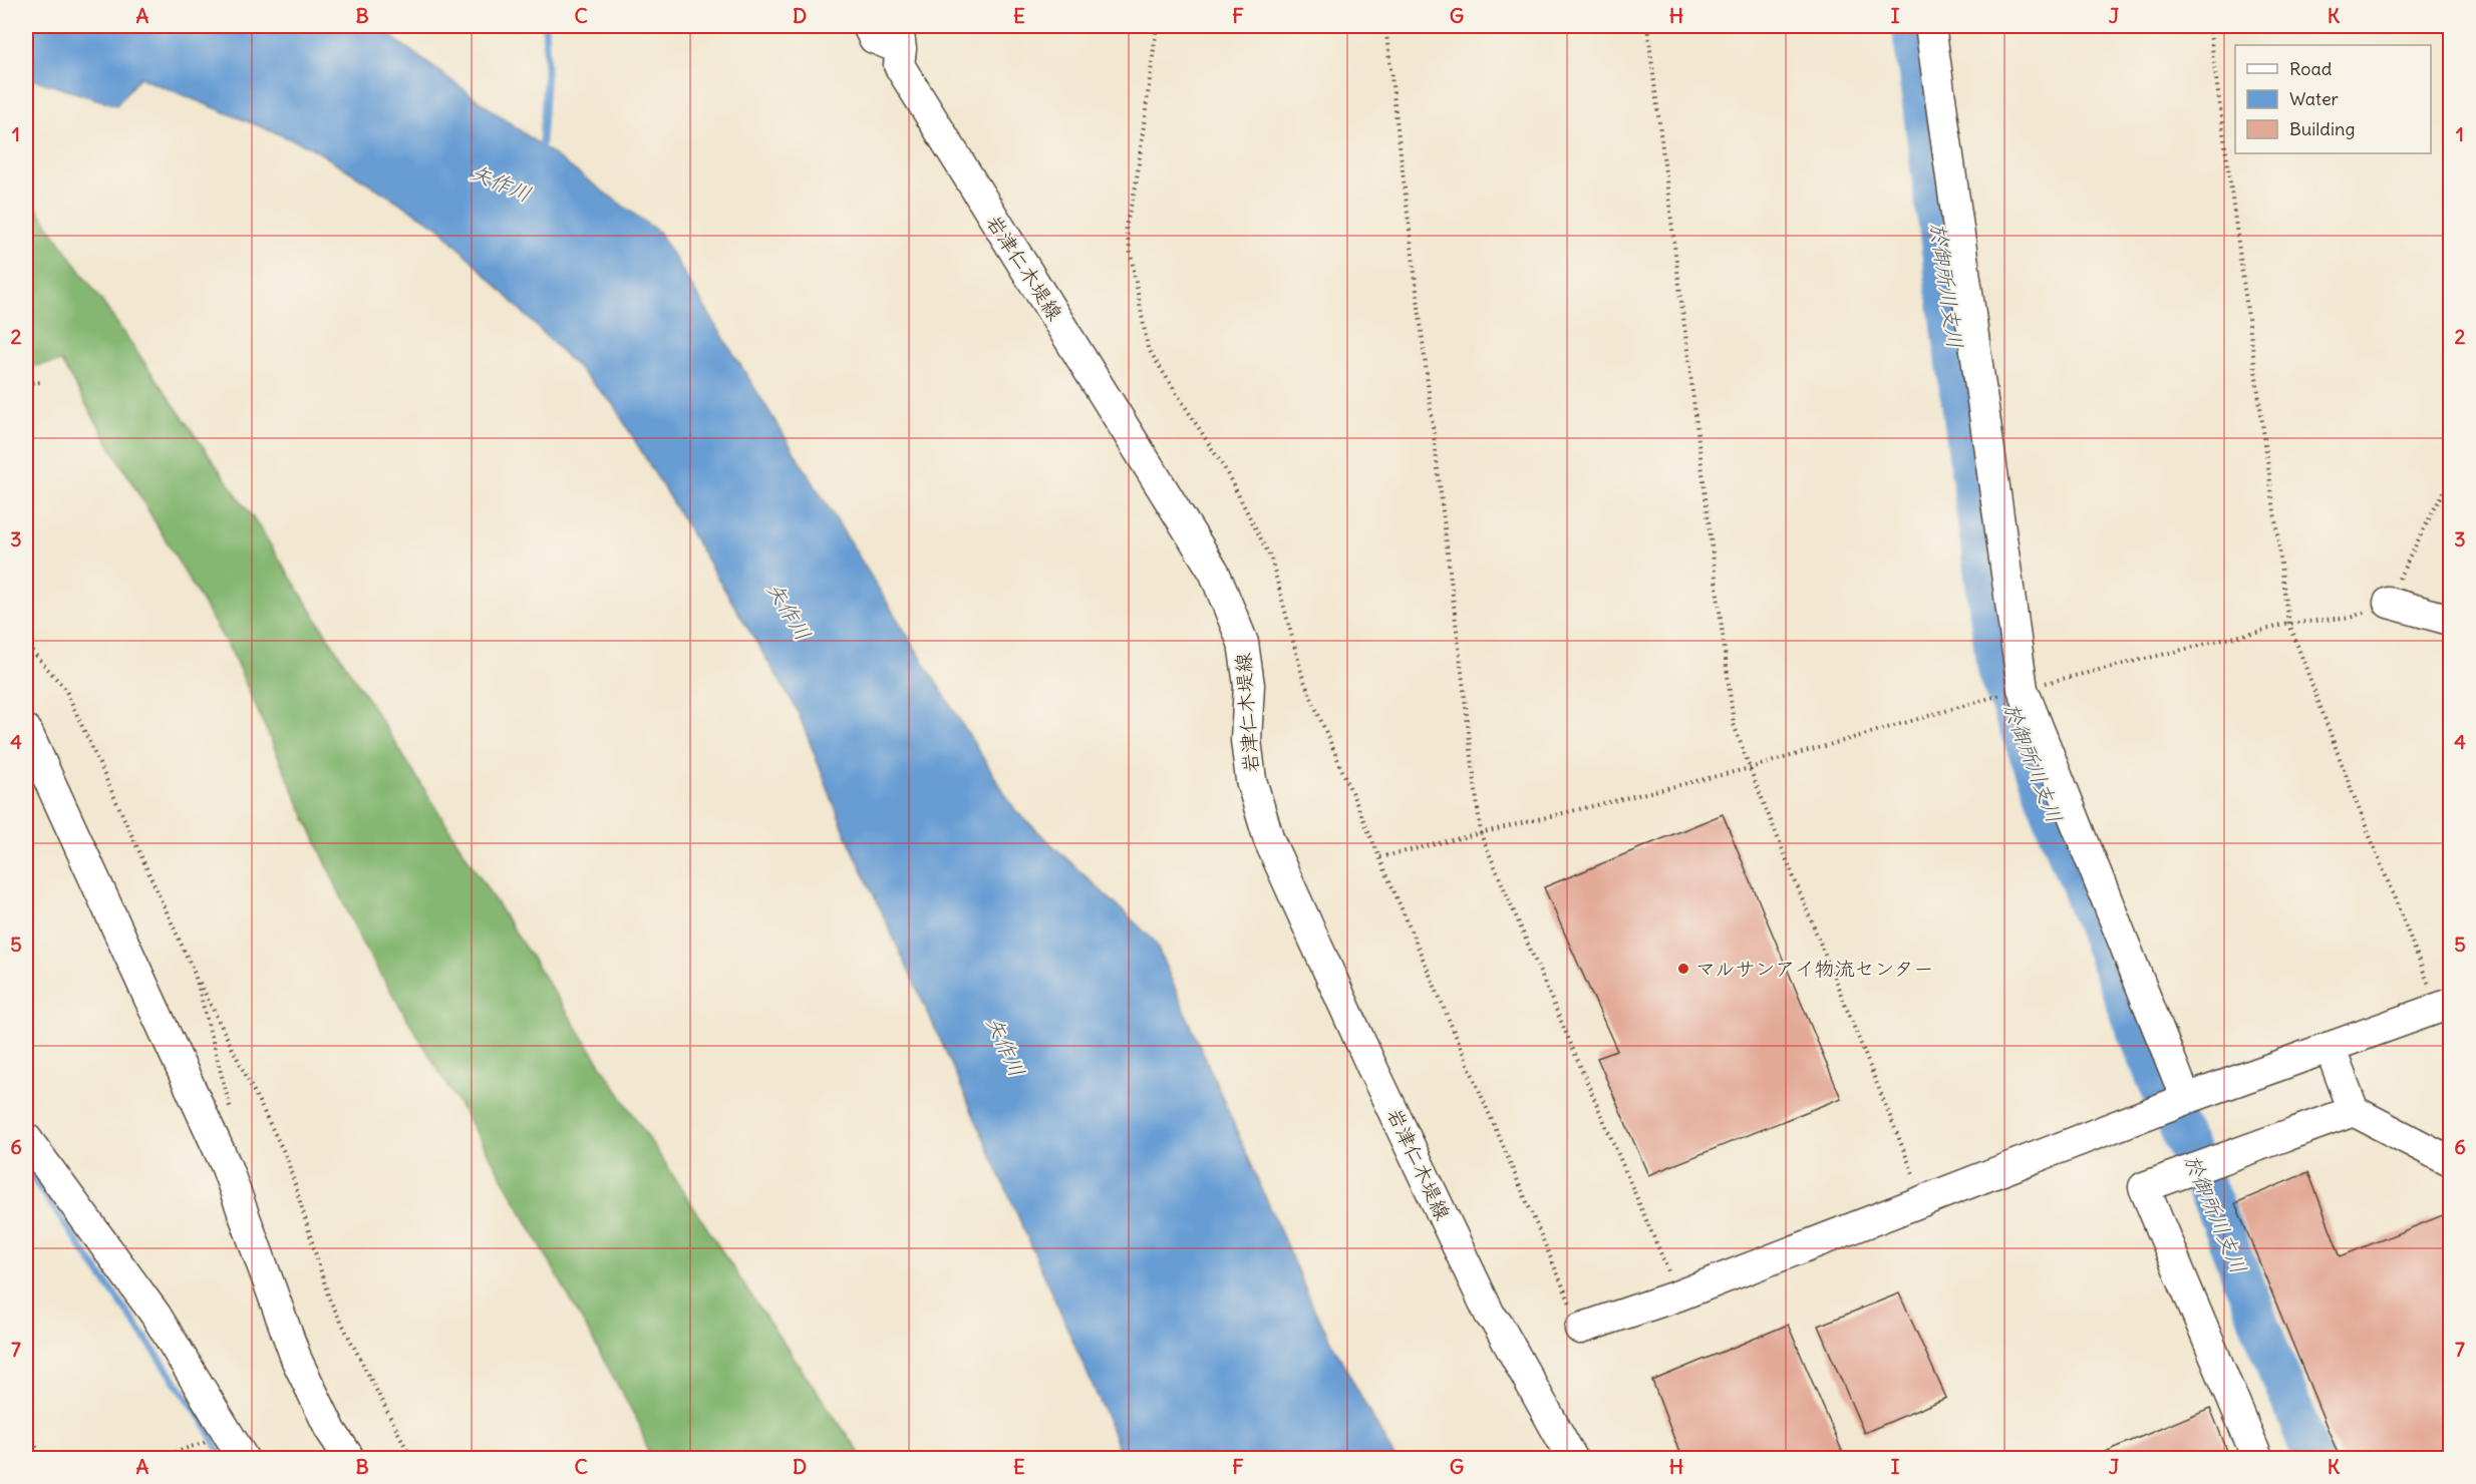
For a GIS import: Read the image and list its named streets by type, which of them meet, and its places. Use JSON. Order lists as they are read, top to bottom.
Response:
{
  "streets": {
    "street": ["岩津仁木堤線"]
  },
  "water": ["矢作川", "於御所川支川"],
  "places": ["マルサンアイ物流センター"],
  "legend": ["Road", "Water", "Building"],
  "grid": {
    "columns": [
      "A",
      "B",
      "C",
      "D",
      "E",
      "F",
      "G",
      "H",
      "I",
      "J",
      "K"
    ],
    "rows": [
      "1",
      "2",
      "3",
      "4",
      "5",
      "6",
      "7"
    ]
  }
}
